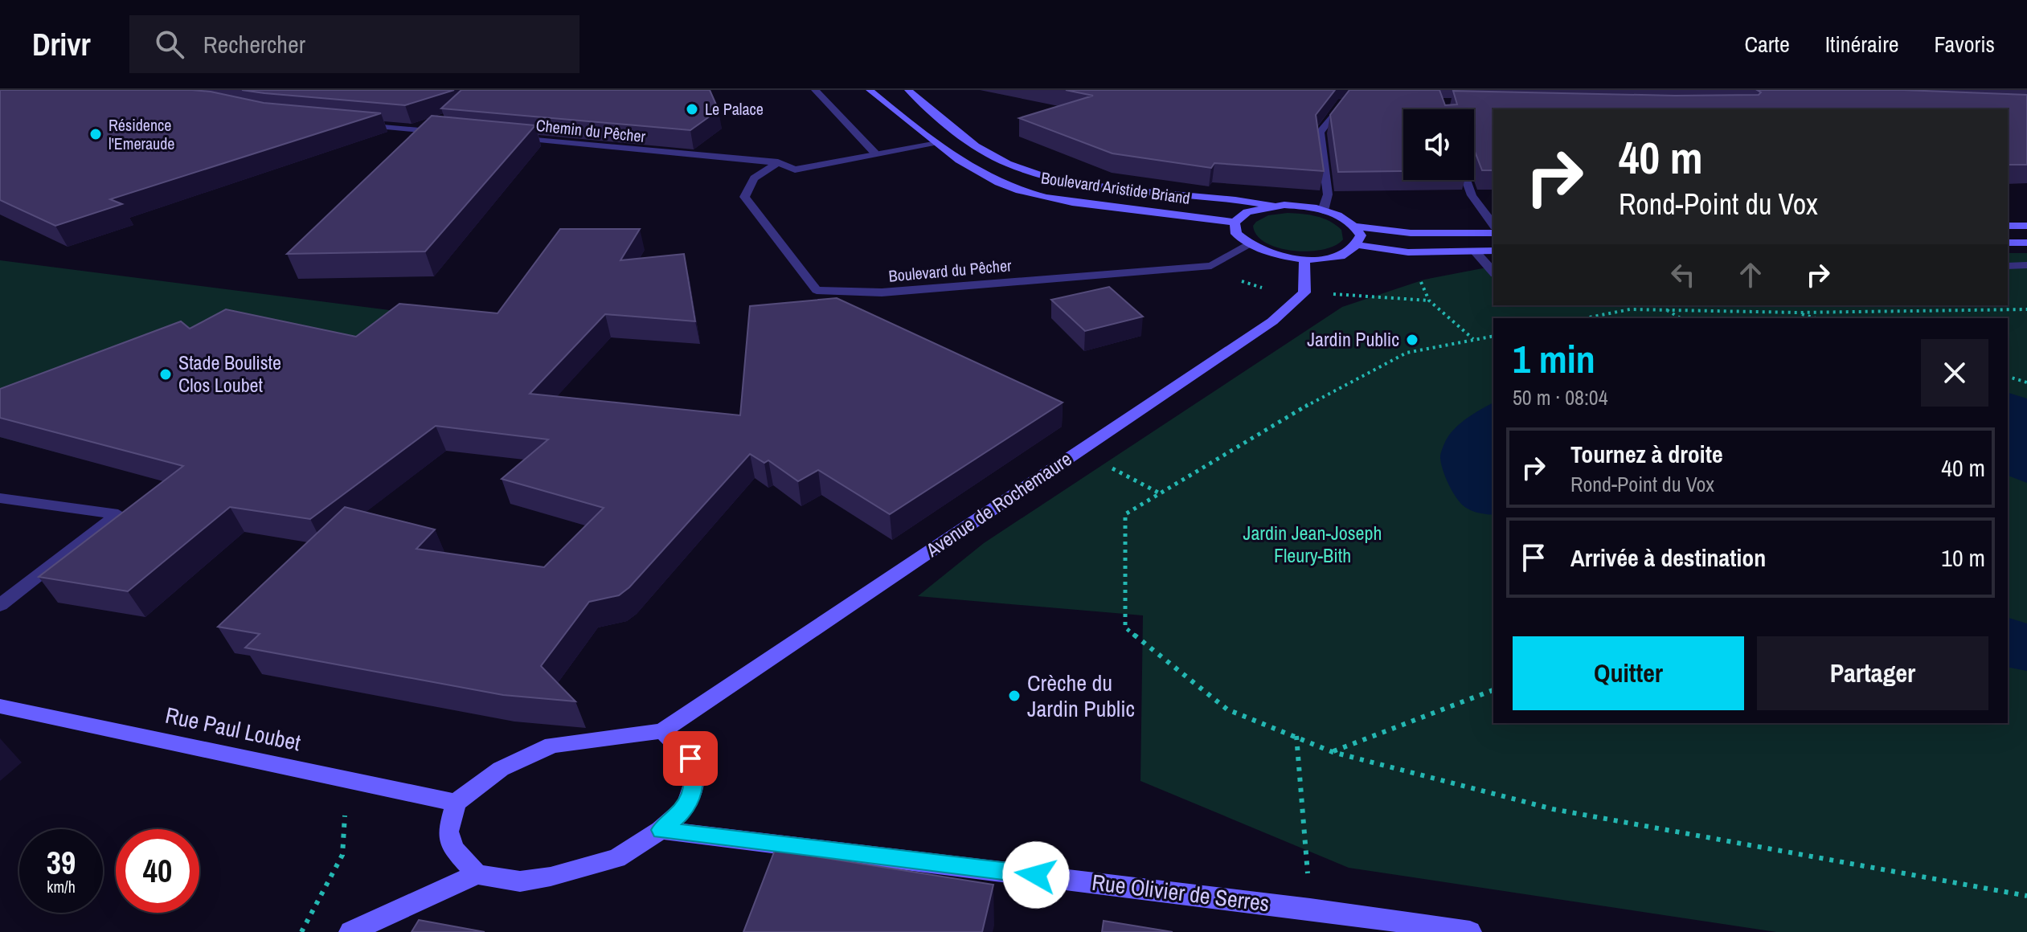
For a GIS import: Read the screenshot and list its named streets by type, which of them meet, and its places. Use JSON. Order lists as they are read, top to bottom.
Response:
{
  "streets": {
    "main road": [
      "Boulevard Aristide Briand",
      "Avenue de Rochemaure",
      "Rue Paul Loubet",
      "Rue Olivier de Serres"
    ],
    "street": ["Chemin du Pêcher", "Boulevard du Pêcher"]
  },
  "crossings": [
    ["Chemin du Pêcher", "Boulevard du Pêcher"]
  ],
  "parks": ["Jardin Jean-Joseph Fleury-Bith"],
  "places": [
    "Le Palace",
    "Résidence l'Emeraude",
    "Jardin Public",
    "Stade Bouliste Clos Loubet",
    "Crèche du Jardin Public"
  ],
  "page": {
    "header": "Drivr",
    "search": "Rechercher",
    "nav": ["Carte", "Itinéraire", "Favoris"],
    "turn": ["40 m", "Rond-Point du Vox"],
    "heading": ["1 min", "50 m · 08:04"],
    "list": [
      {
        "name": "Tournez à droite",
        "note": "Rond-Point du Vox",
        "value": "40 m"
      },
      {
        "name": "Arrivée à destination",
        "value": "10 m"
      }
    ],
    "buttons": ["Quitter", "Partager"],
    "speed": "39 km/h",
    "limit": "40"
  }
}
